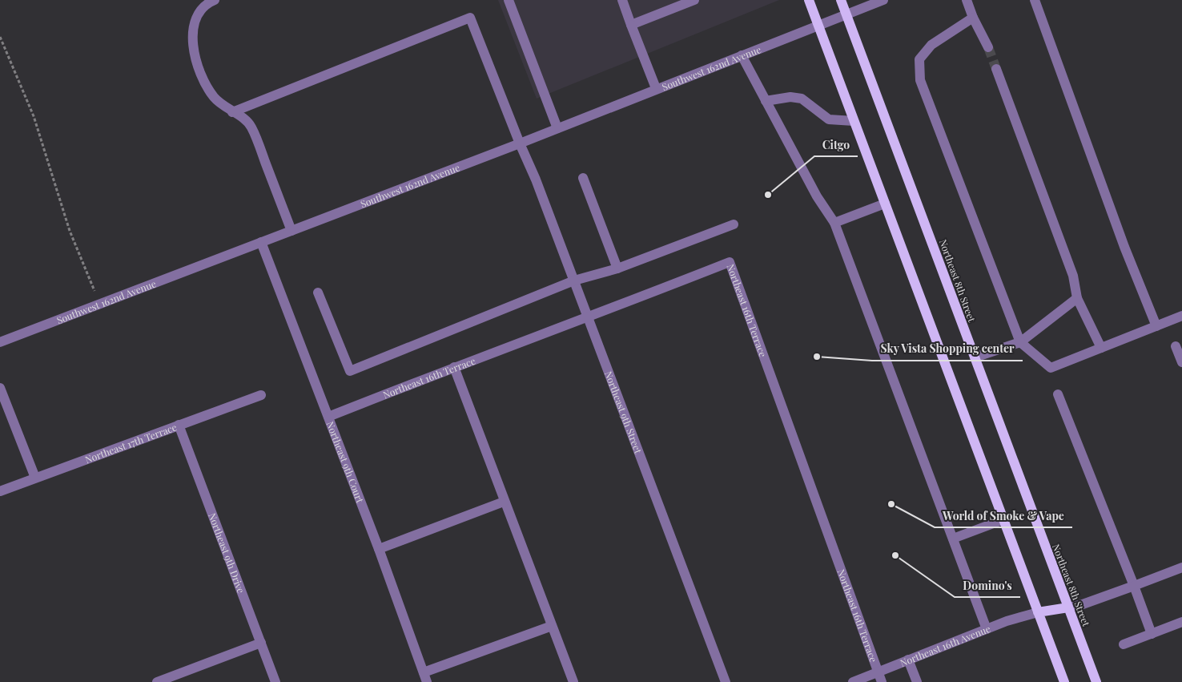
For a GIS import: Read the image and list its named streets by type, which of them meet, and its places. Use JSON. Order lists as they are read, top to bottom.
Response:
{
  "streets": {
    "main road": ["Northeast 8th Street"],
    "street": [
      "Southwest 162nd Avenue",
      "Northeast 16th Terrace",
      "Northeast 9th Street",
      "Northeast 17th Terrace",
      "Northeast 9th Court",
      "Northeast 9th Drive",
      "Northeast 16th Avenue"
    ]
  },
  "crossings": [
    ["Southwest 162nd Avenue", "Northeast 8th Street"],
    ["Southwest 162nd Avenue", "Northeast 9th Street"],
    ["Southwest 162nd Avenue", "Northeast 9th Court"],
    ["Northeast 16th Terrace", "Northeast 9th Street"],
    ["Northeast 16th Terrace", "Northeast 9th Court"],
    ["Northeast 16th Terrace", "Northeast 16th Avenue"],
    ["Northeast 17th Terrace", "Northeast 9th Drive"]
  ],
  "places": [
    "Citgo",
    "Sky Vista Shopping center",
    "World of Smoke & Vape",
    "Domino's"
  ]
}
